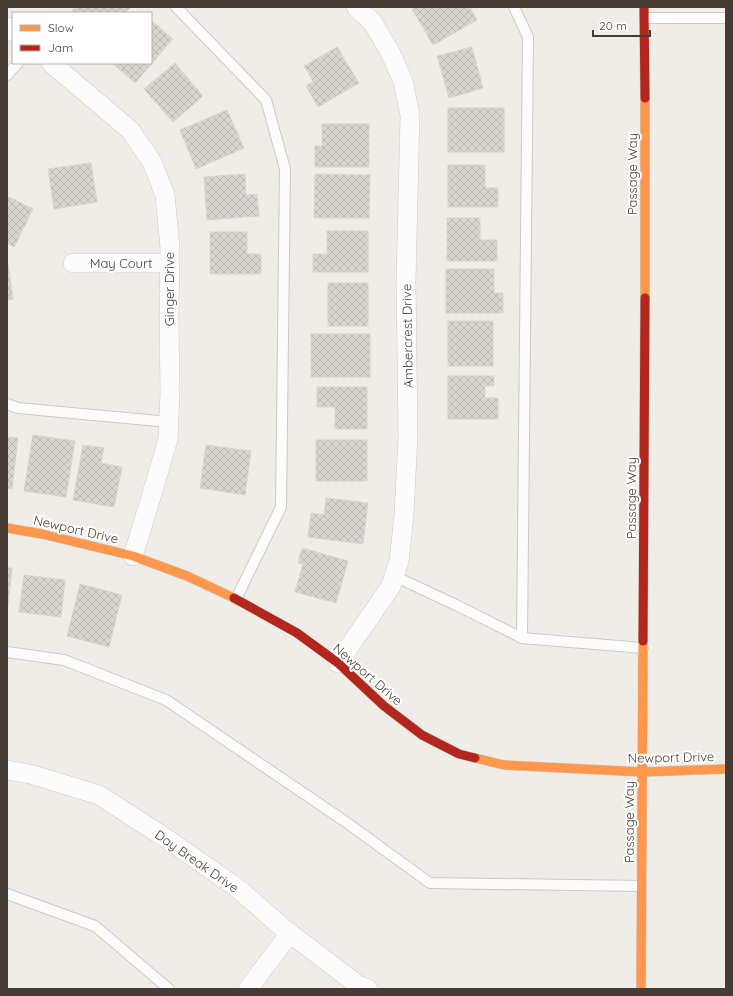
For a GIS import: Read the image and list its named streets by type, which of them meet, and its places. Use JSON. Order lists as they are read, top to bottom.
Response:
{
  "streets": {
    "street": [
      "Passage Way",
      "May Court",
      "Ginger Drive",
      "Ambercrest Drive",
      "Newport Drive",
      "Day Break Drive"
    ]
  },
  "crossings": [
    ["Passage Way", "Newport Drive"],
    ["May Court", "Ginger Drive"],
    ["Ginger Drive", "Newport Drive"],
    ["Ambercrest Drive", "Newport Drive"]
  ],
  "legend": ["Slow", "Jam"],
  "scale_bar": "20 m"
}
